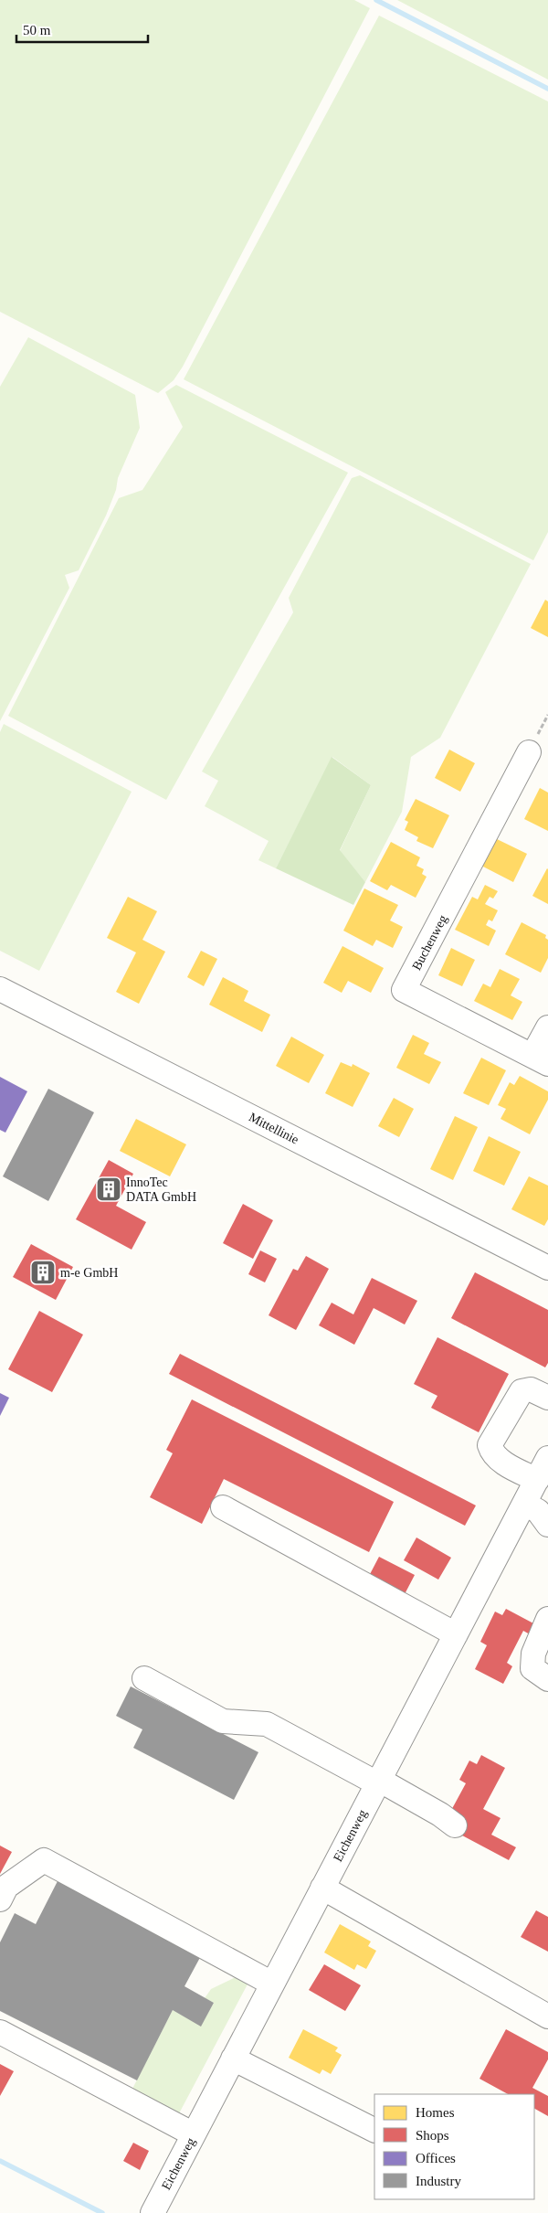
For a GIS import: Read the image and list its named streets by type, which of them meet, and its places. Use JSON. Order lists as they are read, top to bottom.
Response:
{
  "streets": {
    "street": ["Buchenweg", "Mittellinie", "Eichenweg"]
  },
  "places": {
    "building": ["InnoTec DATA GmbH", "m-e GmbH"]
  },
  "legend": [
    "Homes",
    "Shops",
    "Offices",
    "Industry"
  ],
  "scale_bar": "50 m"
}
